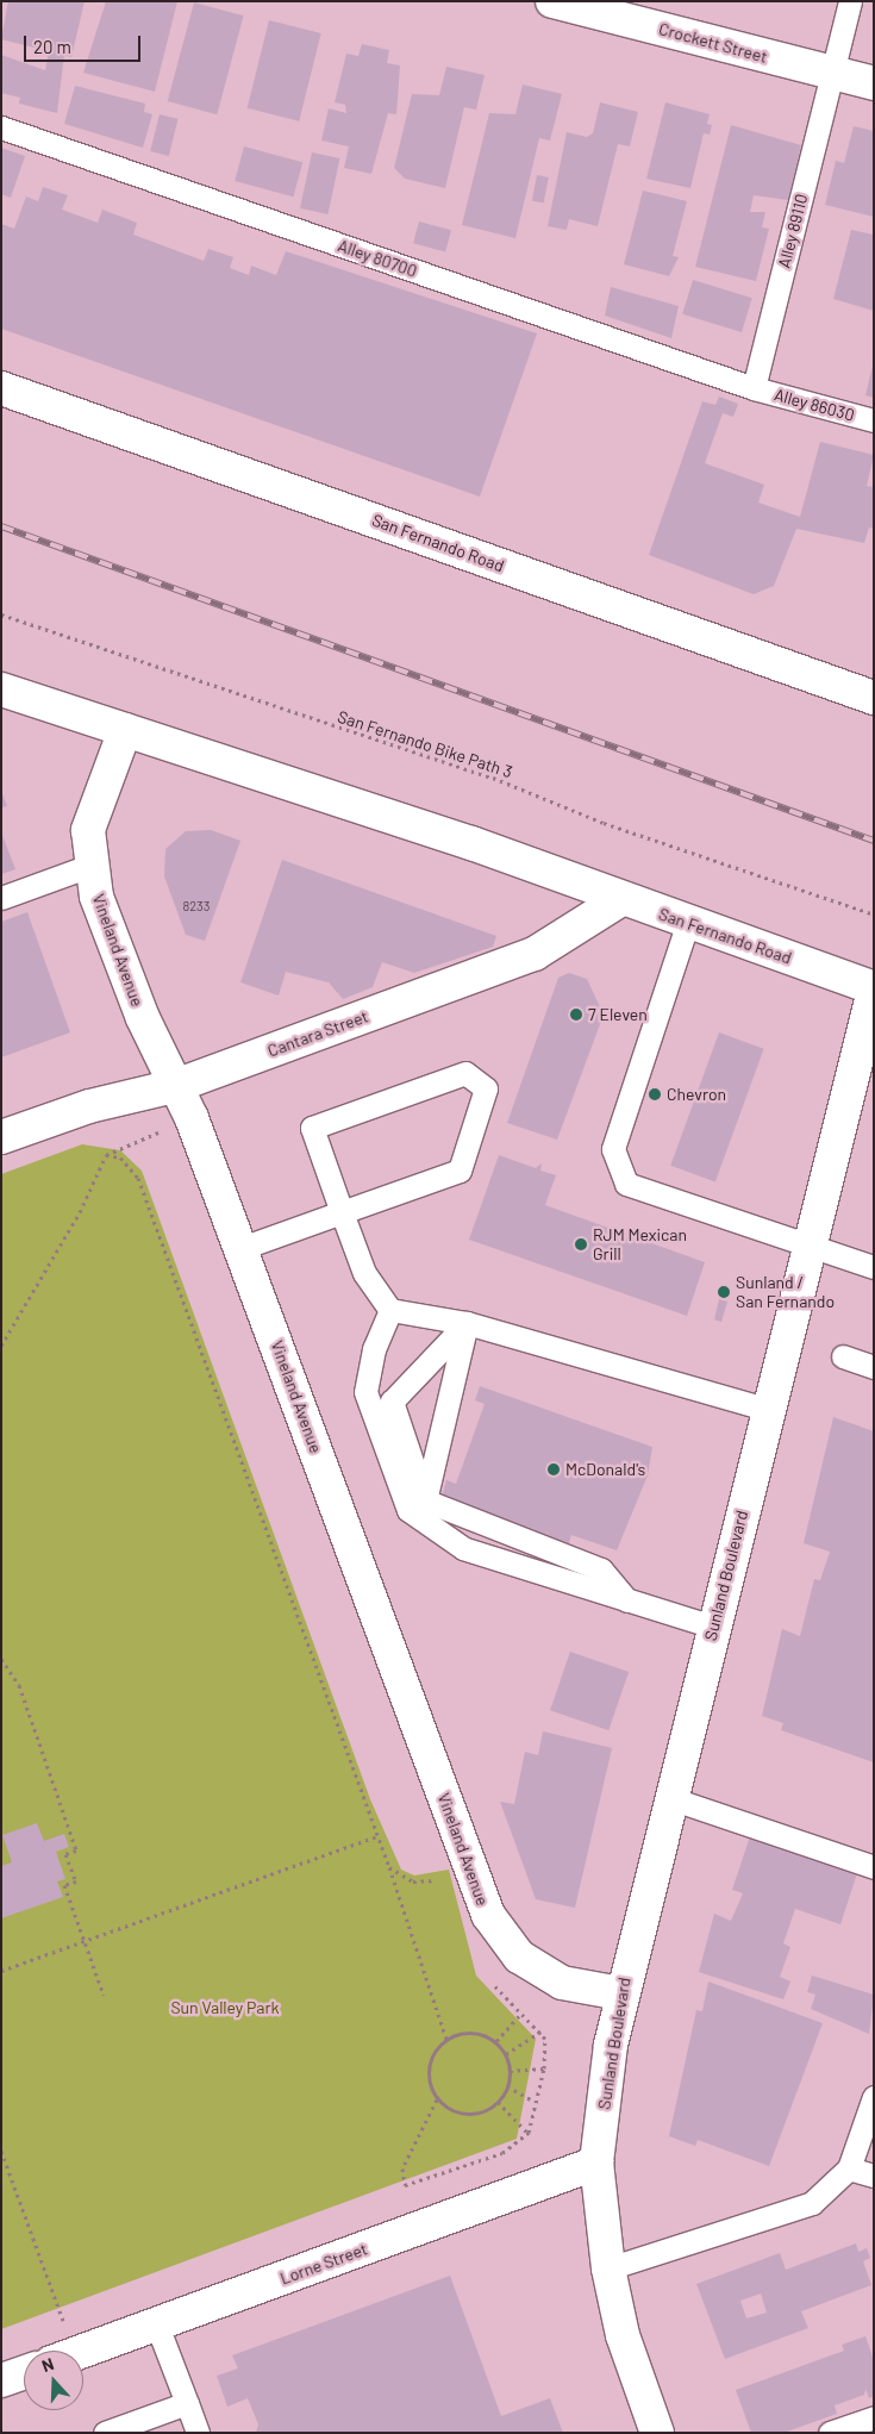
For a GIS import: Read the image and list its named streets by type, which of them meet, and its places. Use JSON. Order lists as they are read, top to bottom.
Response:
{
  "streets": {
    "street": [
      "Crockett Street",
      "San Fernando Road",
      "Vineland Avenue",
      "Cantara Street",
      "Sunland Boulevard",
      "Lorne Street"
    ],
    "lane": ["Alley 89110", "Alley 80700", "Alley 86030"],
    "path": ["San Fernando Bike Path 3"]
  },
  "crossings": [
    ["Crockett Street", "Alley 89110"],
    ["Alley 89110", "Alley 80700"],
    ["Alley 89110", "Alley 86030"],
    ["Alley 80700", "Alley 86030"],
    ["San Fernando Road", "Vineland Avenue"],
    ["San Fernando Road", "Cantara Street"],
    ["San Fernando Road", "Sunland Boulevard"],
    ["Vineland Avenue", "Cantara Street"],
    ["Vineland Avenue", "Sunland Boulevard"],
    ["Sunland Boulevard", "Lorne Street"]
  ],
  "parks": ["Sun Valley Park"],
  "places": [
    "7 Eleven",
    "Chevron",
    "RJM Mexican Grill",
    "Sunland / San Fernando",
    "McDonald's"
  ],
  "house_numbers": ["8233"],
  "scale_bar": "20 m",
  "north": "top"
}
